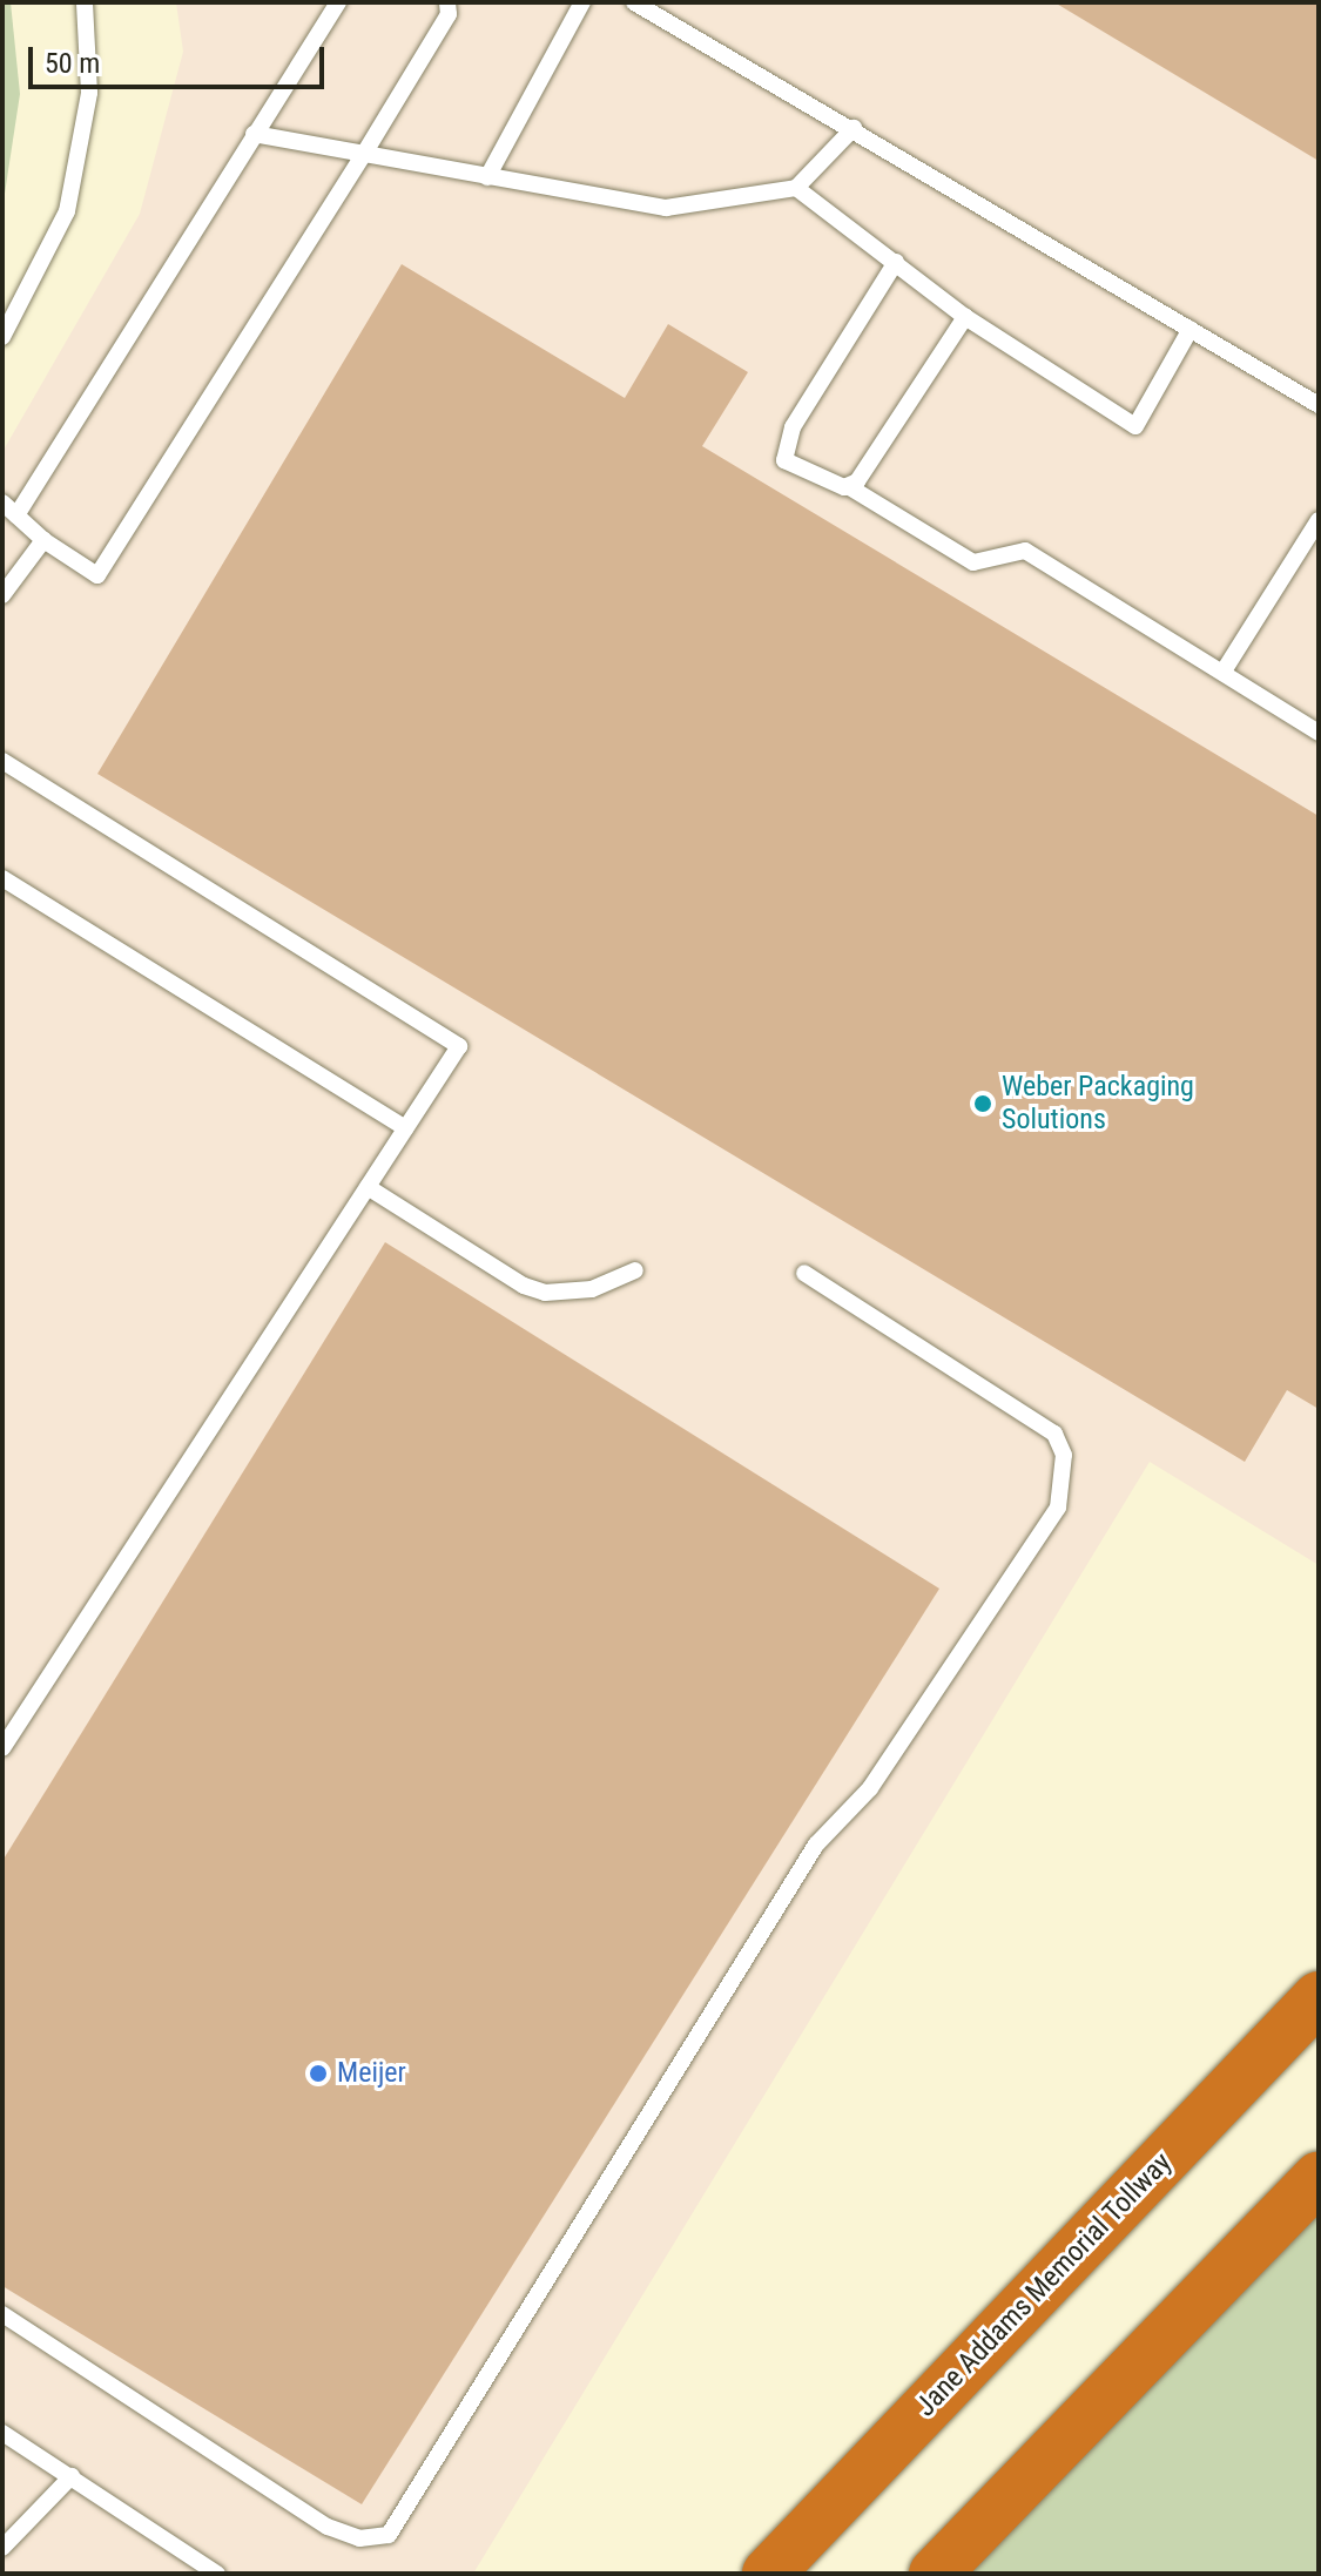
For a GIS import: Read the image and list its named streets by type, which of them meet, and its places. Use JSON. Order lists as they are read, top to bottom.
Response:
{
  "streets": {
    "highway": ["Jane Addams Memorial Tollway"]
  },
  "places": ["Weber Packaging Solutions", "Meijer"],
  "scale_bar": "50 m"
}
